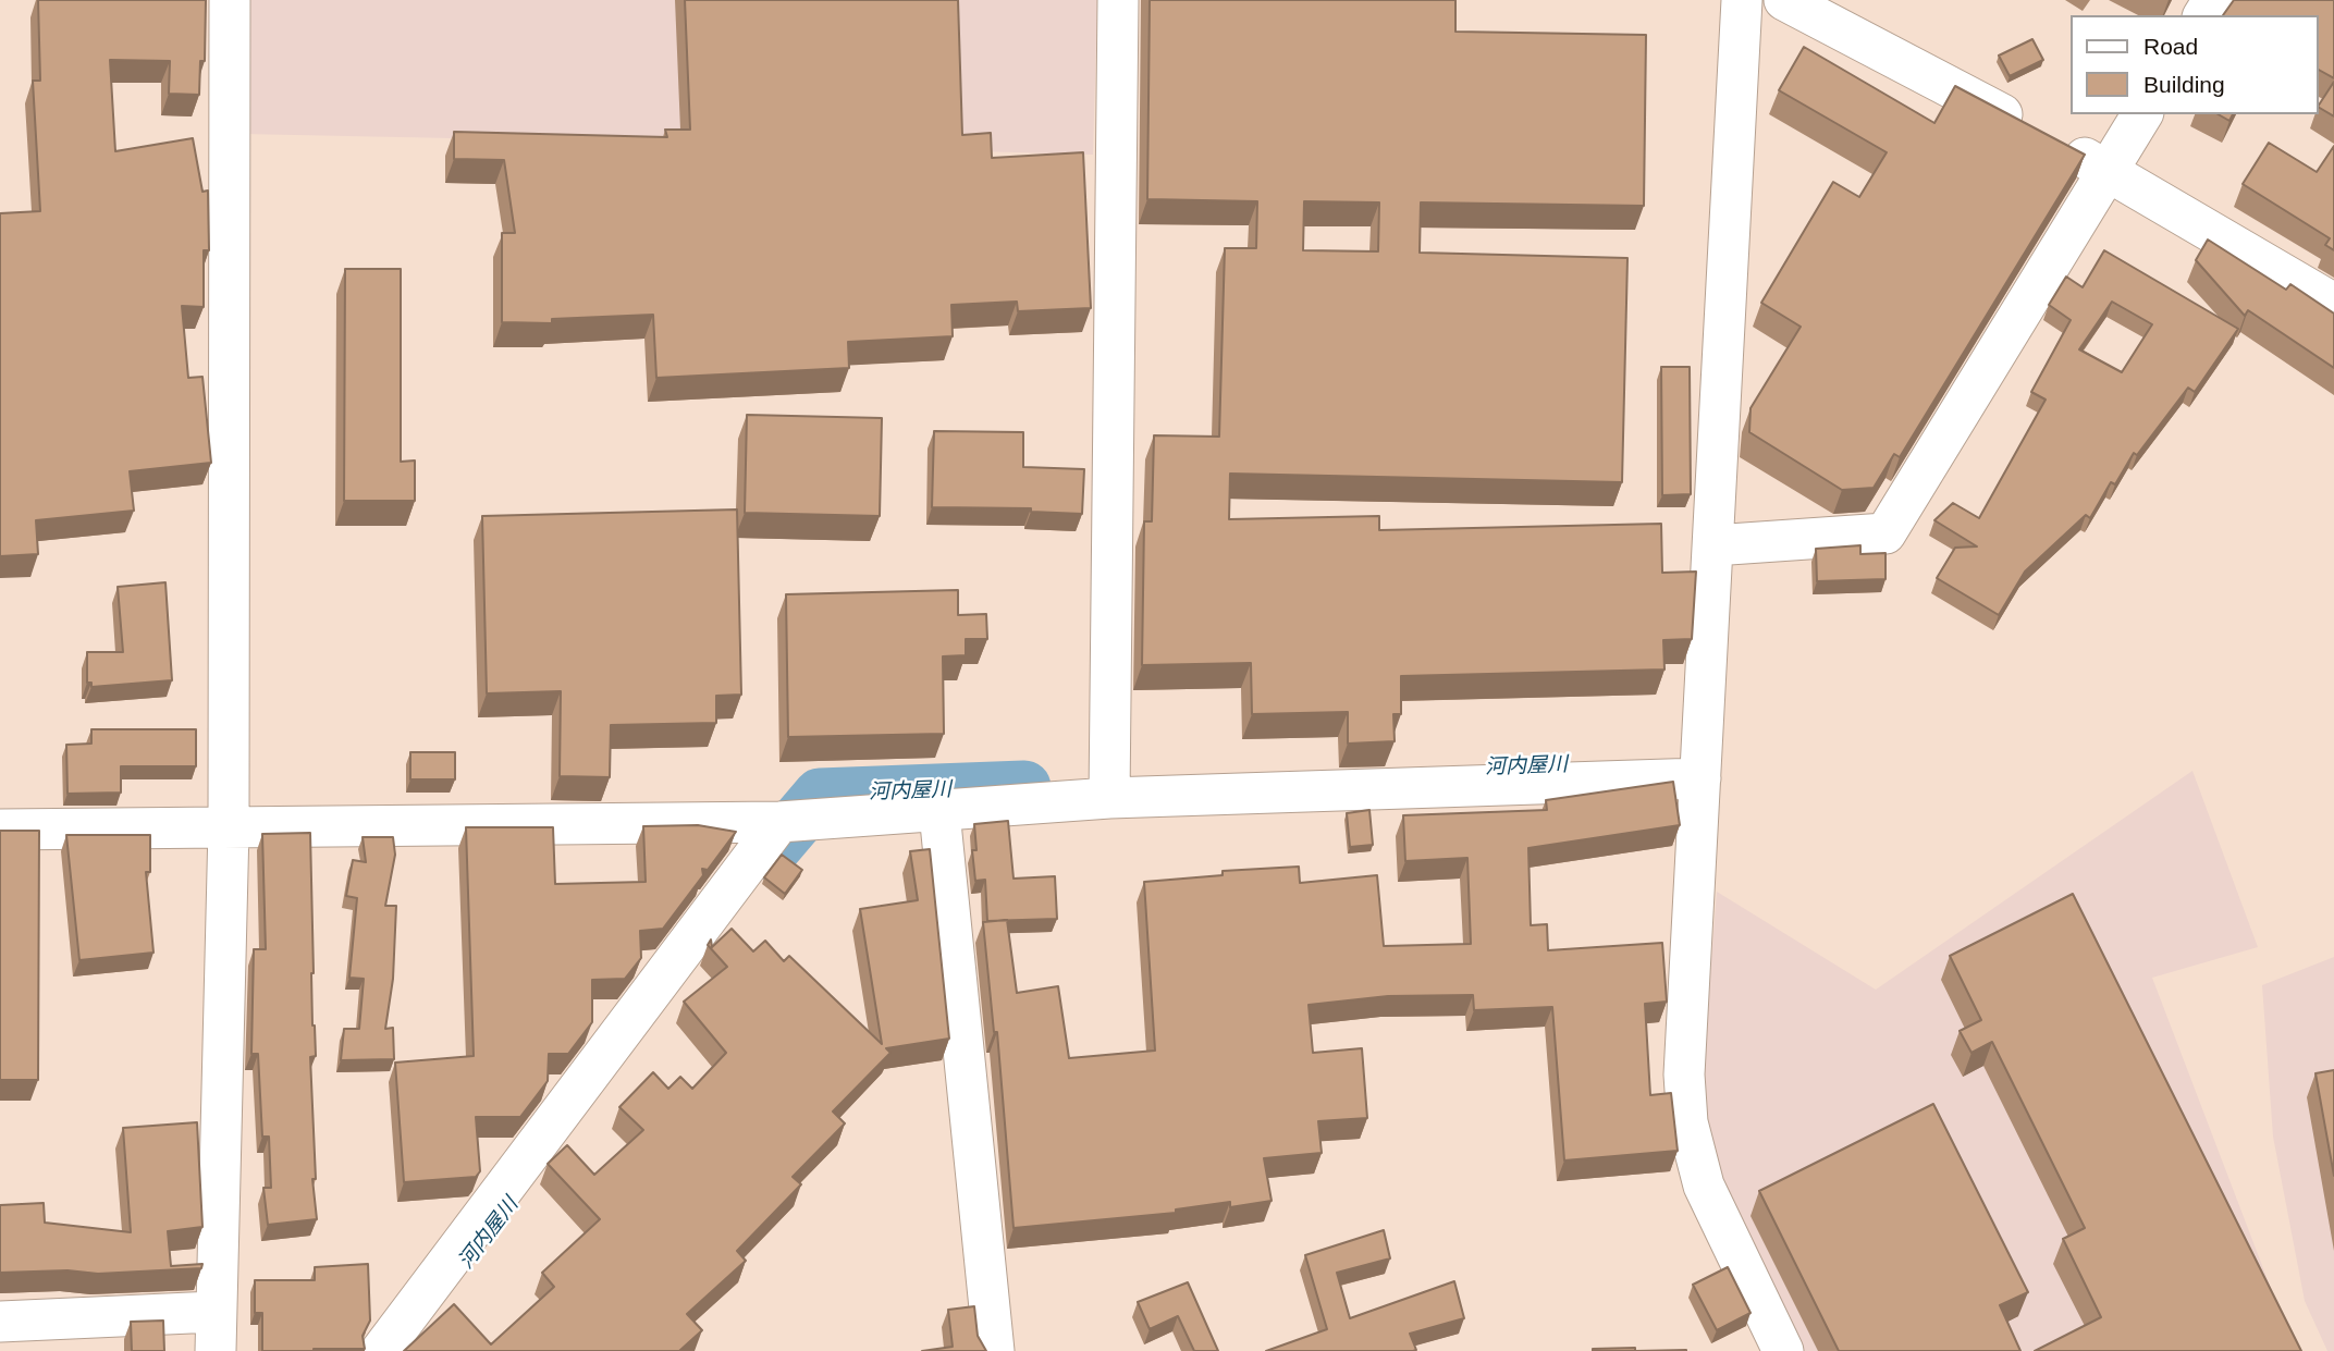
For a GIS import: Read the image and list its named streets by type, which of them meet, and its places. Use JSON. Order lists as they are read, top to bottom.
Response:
{
  "water": ["河内屋川"],
  "legend": ["Road", "Building"]
}
